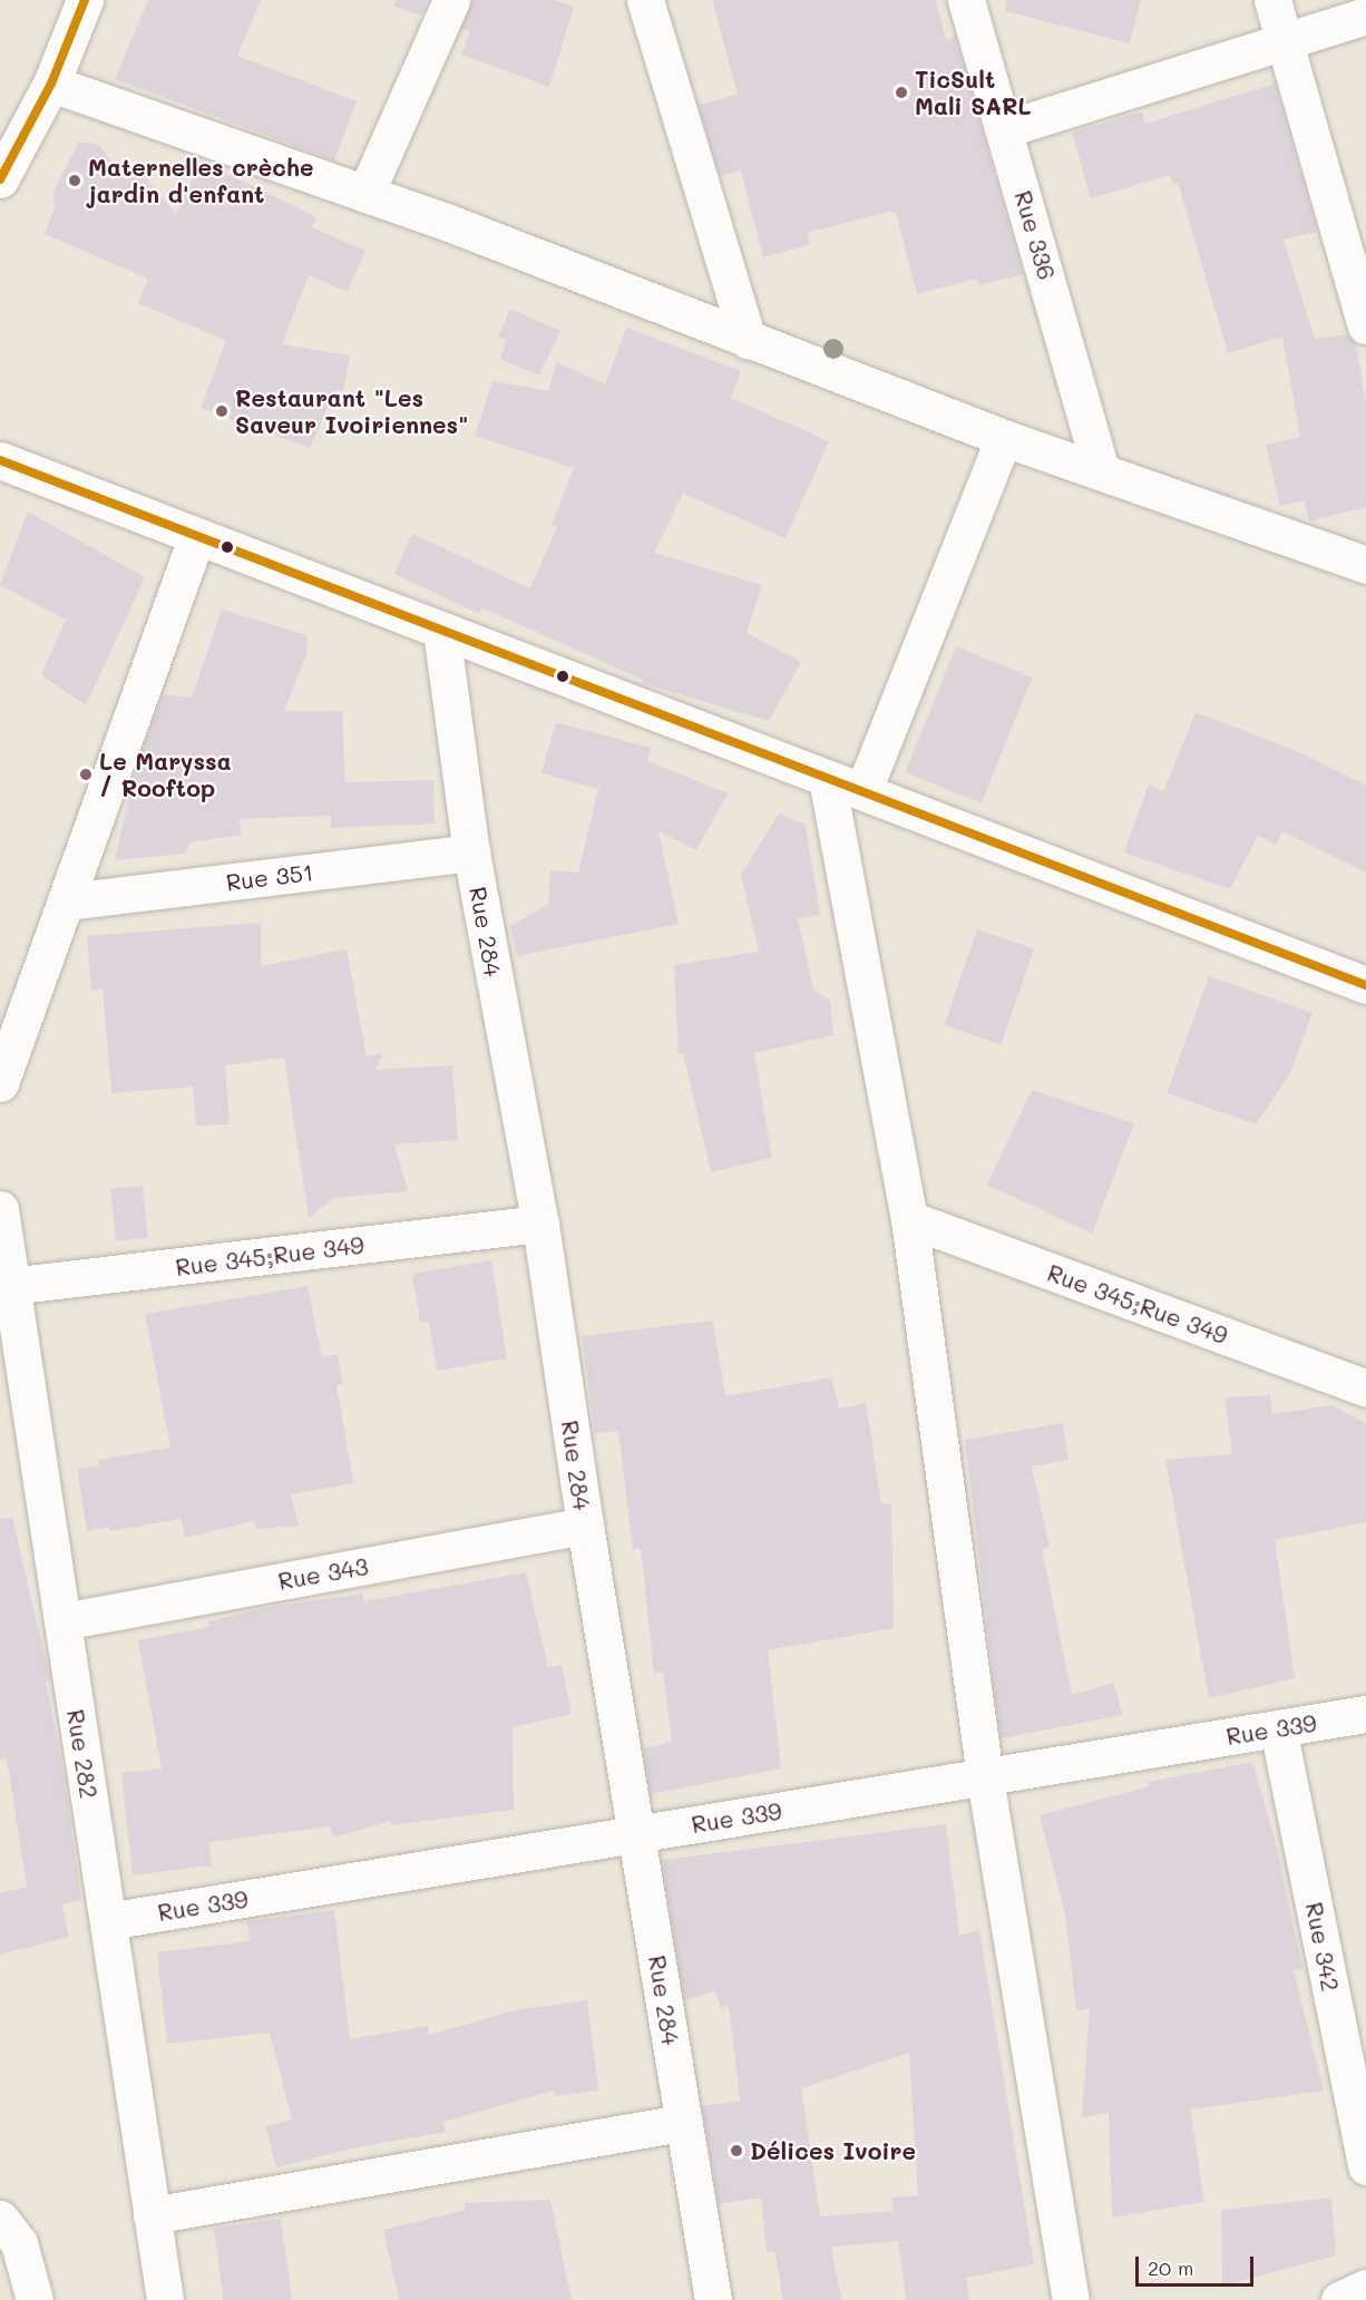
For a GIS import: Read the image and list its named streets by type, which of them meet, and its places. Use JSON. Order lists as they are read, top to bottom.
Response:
{
  "streets": {
    "street": [
      "Rue 336",
      "Rue 351",
      "Rue 284",
      "Rue 345;Rue 349",
      "Rue 343",
      "Rue 339",
      "Rue 282",
      "Rue 342"
    ]
  },
  "crossings": [
    ["Rue 351", "Rue 284"],
    ["Rue 284", "Rue 345;Rue 349"],
    ["Rue 284", "Rue 343"],
    ["Rue 284", "Rue 339"],
    ["Rue 345;Rue 349", "Rue 282"],
    ["Rue 343", "Rue 282"],
    ["Rue 339", "Rue 282"],
    ["Rue 339", "Rue 342"]
  ],
  "places": [
    "TicSult Mali SARL",
    "Maternelles crèche jardin d'enfant",
    "Restaurant \"Les Saveur Ivoiriennes\"",
    "Le Maryssa / Rooftop",
    "Délices Ivoire"
  ],
  "scale_bar": "20 m"
}
